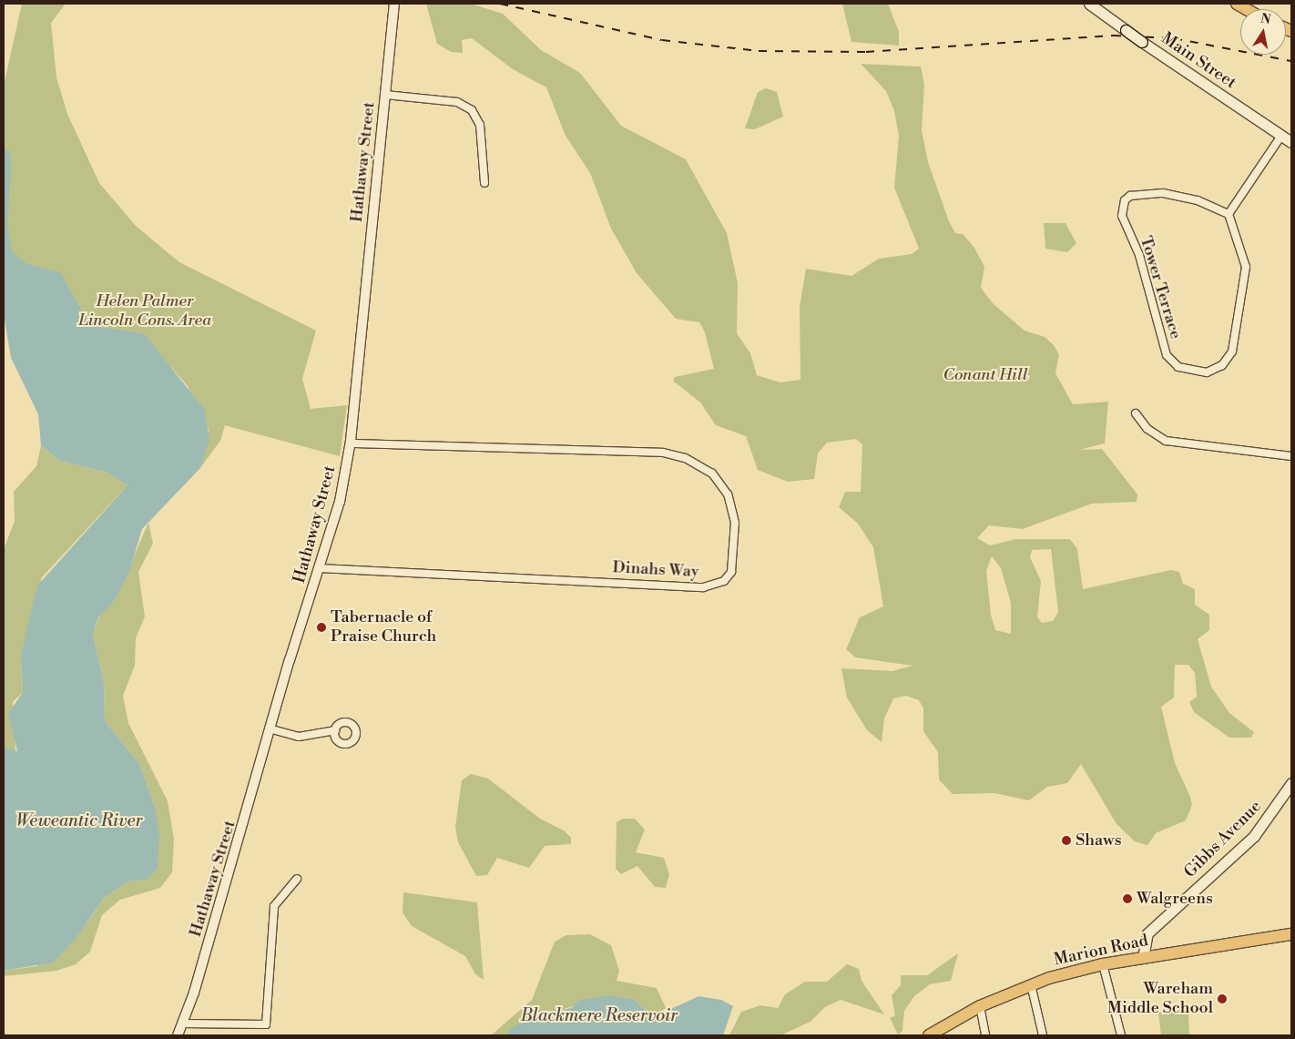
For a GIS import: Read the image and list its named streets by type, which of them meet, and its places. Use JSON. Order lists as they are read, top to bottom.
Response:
{
  "streets": {
    "main road": ["Main Street", "Gibbs Avenue", "Marion Road"],
    "street": ["Hathaway Street", "Tower Terrace", "Dinahs Way"]
  },
  "crossings": [
    ["Hathaway Street", "Dinahs Way"],
    ["Gibbs Avenue", "Marion Road"]
  ],
  "water": ["Weweantic River", "Blackmere Reservoir"],
  "parks": ["Helen Palmer Lincoln Cons. Area", "Conant Hill"],
  "places": [
    "Tabernacle of Praise Church",
    "Shaws",
    "Walgreens",
    "Wareham Middle School"
  ],
  "north": "top"
}
